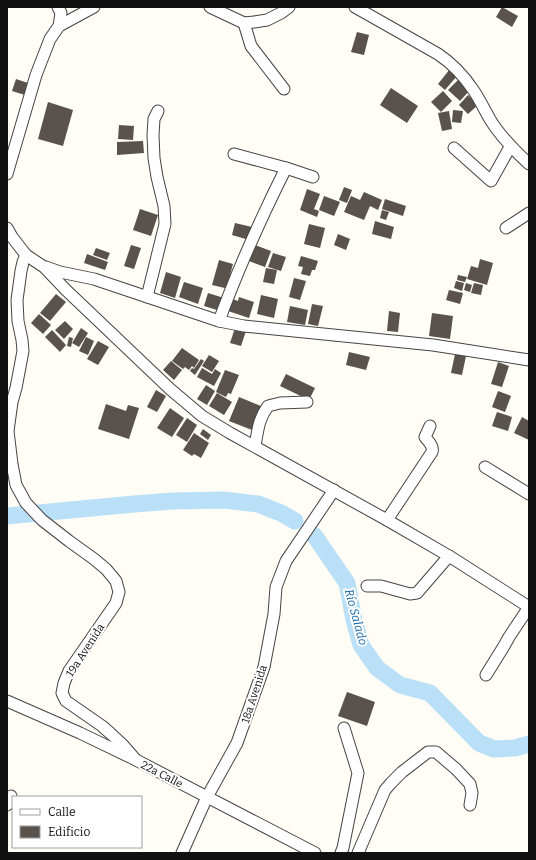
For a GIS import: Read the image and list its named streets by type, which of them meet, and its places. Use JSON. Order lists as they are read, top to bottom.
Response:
{
  "streets": {
    "street": ["19a Avenida", "18a Avenida", "22a Calle"]
  },
  "crossings": [
    ["19a Avenida", "22a Calle"],
    ["18a Avenida", "22a Calle"]
  ],
  "water": ["Río Salado"],
  "legend": ["Calle", "Edificio"]
}
